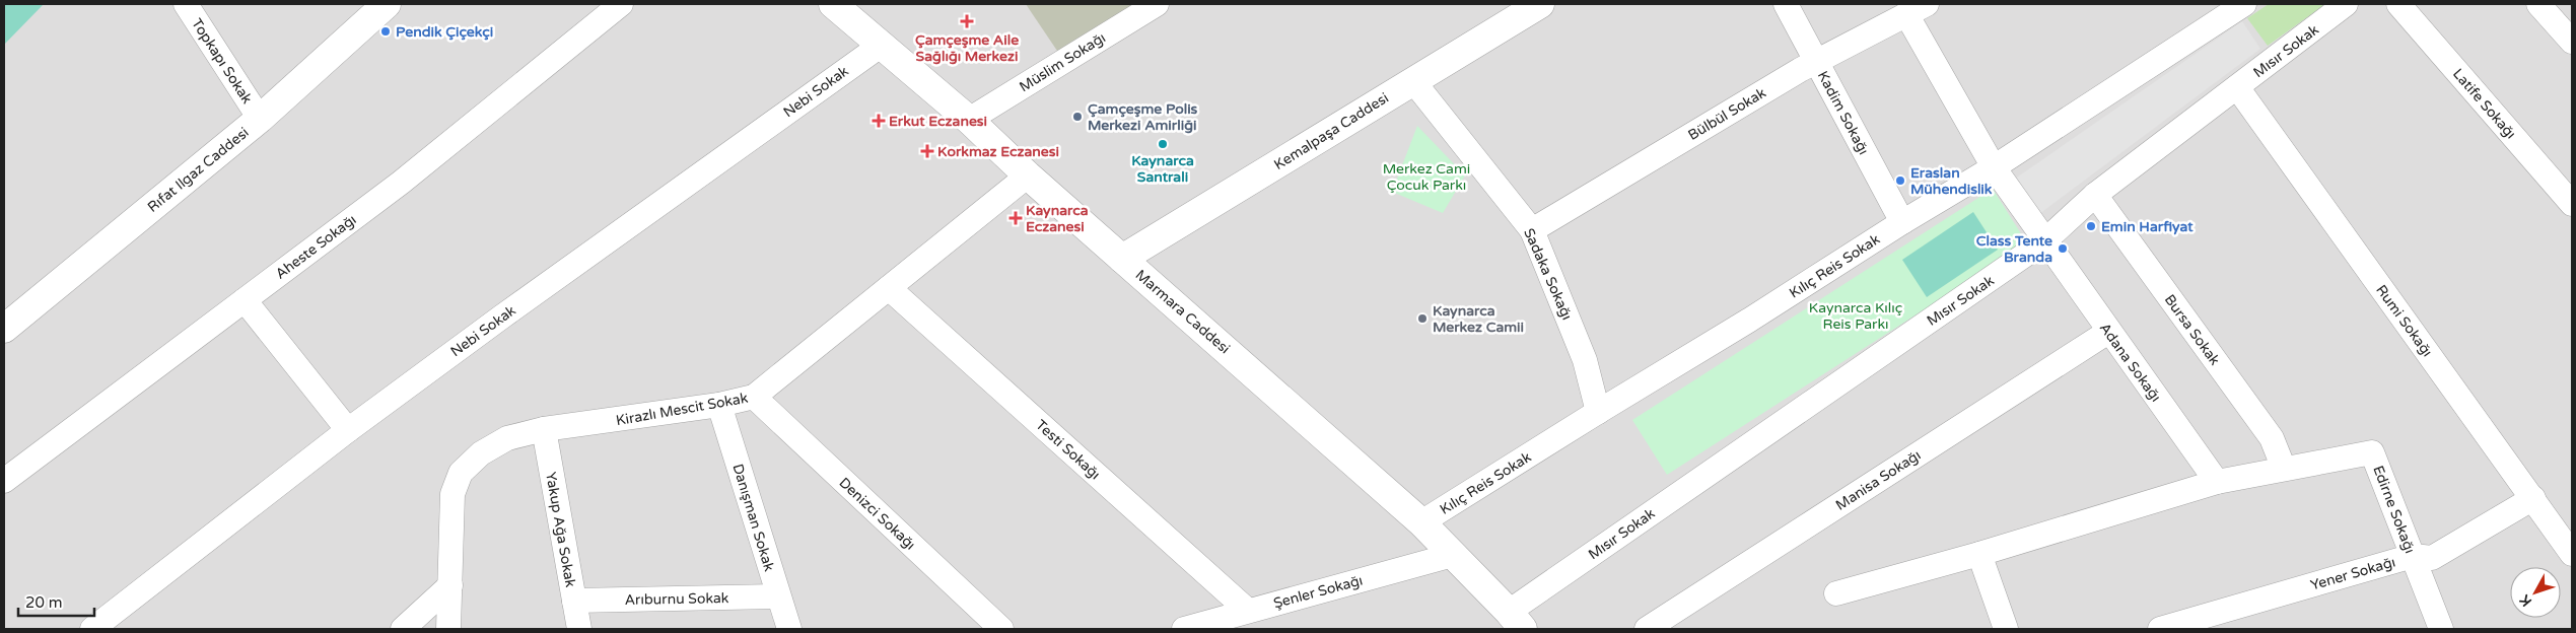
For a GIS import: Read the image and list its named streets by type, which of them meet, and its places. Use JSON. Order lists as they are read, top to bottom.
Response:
{
  "streets": {
    "street": [
      "Mısır Sokak",
      "Topkapı Sokak",
      "Müslim Sokağı",
      "Nebi Sokak",
      "Latife Sokağı",
      "Kadim Sokağı",
      "Bülbül Sokak",
      "Kemalpaşa Caddesi",
      "Rıfat Ilgaz Caddesi",
      "Aheste Sokağı",
      "Kılıç Reis Sokak",
      "Sadaka Sokağı",
      "Marmara Caddesi",
      "Rumi Sokağı",
      "Bursa Sokak",
      "Adana Sokağı",
      "Kirazlı Mescit Sokak",
      "Testi Sokağı",
      "Manisa Sokağı",
      "Edirne Sokağı",
      "Denizci Sokağı",
      "Danışman Sokak",
      "Yakup Ağa Sokak",
      "Yener Sokağı",
      "Şenler Sokağı",
      "Arıburnu Sokak"
    ]
  },
  "crossings": [
    ["Mısır Sokak", "Marmara Caddesi"],
    ["Mısır Sokak", "Rumi Sokağı"],
    ["Mısır Sokak", "Bursa Sokak"],
    ["Mısır Sokak", "Adana Sokağı"],
    ["Topkapı Sokak", "Rıfat Ilgaz Caddesi"],
    ["Müslim Sokağı", "Marmara Caddesi"],
    ["Nebi Sokak", "Marmara Caddesi"],
    ["Kadim Sokağı", "Bülbül Sokak"],
    ["Kadim Sokağı", "Kılıç Reis Sokak"],
    ["Bülbül Sokak", "Sadaka Sokağı"],
    ["Bülbül Sokak", "Adana Sokağı"],
    ["Kemalpaşa Caddesi", "Sadaka Sokağı"],
    ["Kemalpaşa Caddesi", "Marmara Caddesi"],
    ["Kılıç Reis Sokak", "Sadaka Sokağı"],
    ["Kılıç Reis Sokak", "Marmara Caddesi"],
    ["Kılıç Reis Sokak", "Adana Sokağı"],
    ["Marmara Caddesi", "Kirazlı Mescit Sokak"],
    ["Marmara Caddesi", "Şenler Sokağı"],
    ["Rumi Sokağı", "Yener Sokağı"],
    ["Bursa Sokak", "Edirne Sokağı"],
    ["Adana Sokağı", "Manisa Sokağı"],
    ["Adana Sokağı", "Edirne Sokağı"],
    ["Kirazlı Mescit Sokak", "Testi Sokağı"],
    ["Kirazlı Mescit Sokak", "Denizci Sokağı"],
    ["Kirazlı Mescit Sokak", "Danışman Sokak"],
    ["Kirazlı Mescit Sokak", "Yakup Ağa Sokak"],
    ["Testi Sokağı", "Şenler Sokağı"],
    ["Edirne Sokağı", "Yener Sokağı"],
    ["Danışman Sokak", "Arıburnu Sokak"],
    ["Yakup Ağa Sokak", "Arıburnu Sokak"]
  ],
  "parks": ["Merkez Cami Çocuk Parkı", "Kaynarca Kılıç Reis Parkı"],
  "places": {
    "health": [
      "Çamçeşme Aile Sağlığı Merkezi",
      "Erkut Eczanesi",
      "Korkmaz Eczanesi",
      "Kaynarca Eczanesi"
    ],
    "other": [
      "Pendik Çiçekçi",
      "Çamçeşme Polis Merkezi Amirliği",
      "Kaynarca Santrali",
      "Eraslan Mühendislik",
      "Emin Harfiyat",
      "Class Tente Branda",
      "Kaynarca Merkez Camii"
    ]
  },
  "scale_bar": "20 m",
  "north": "bottom left"
}
